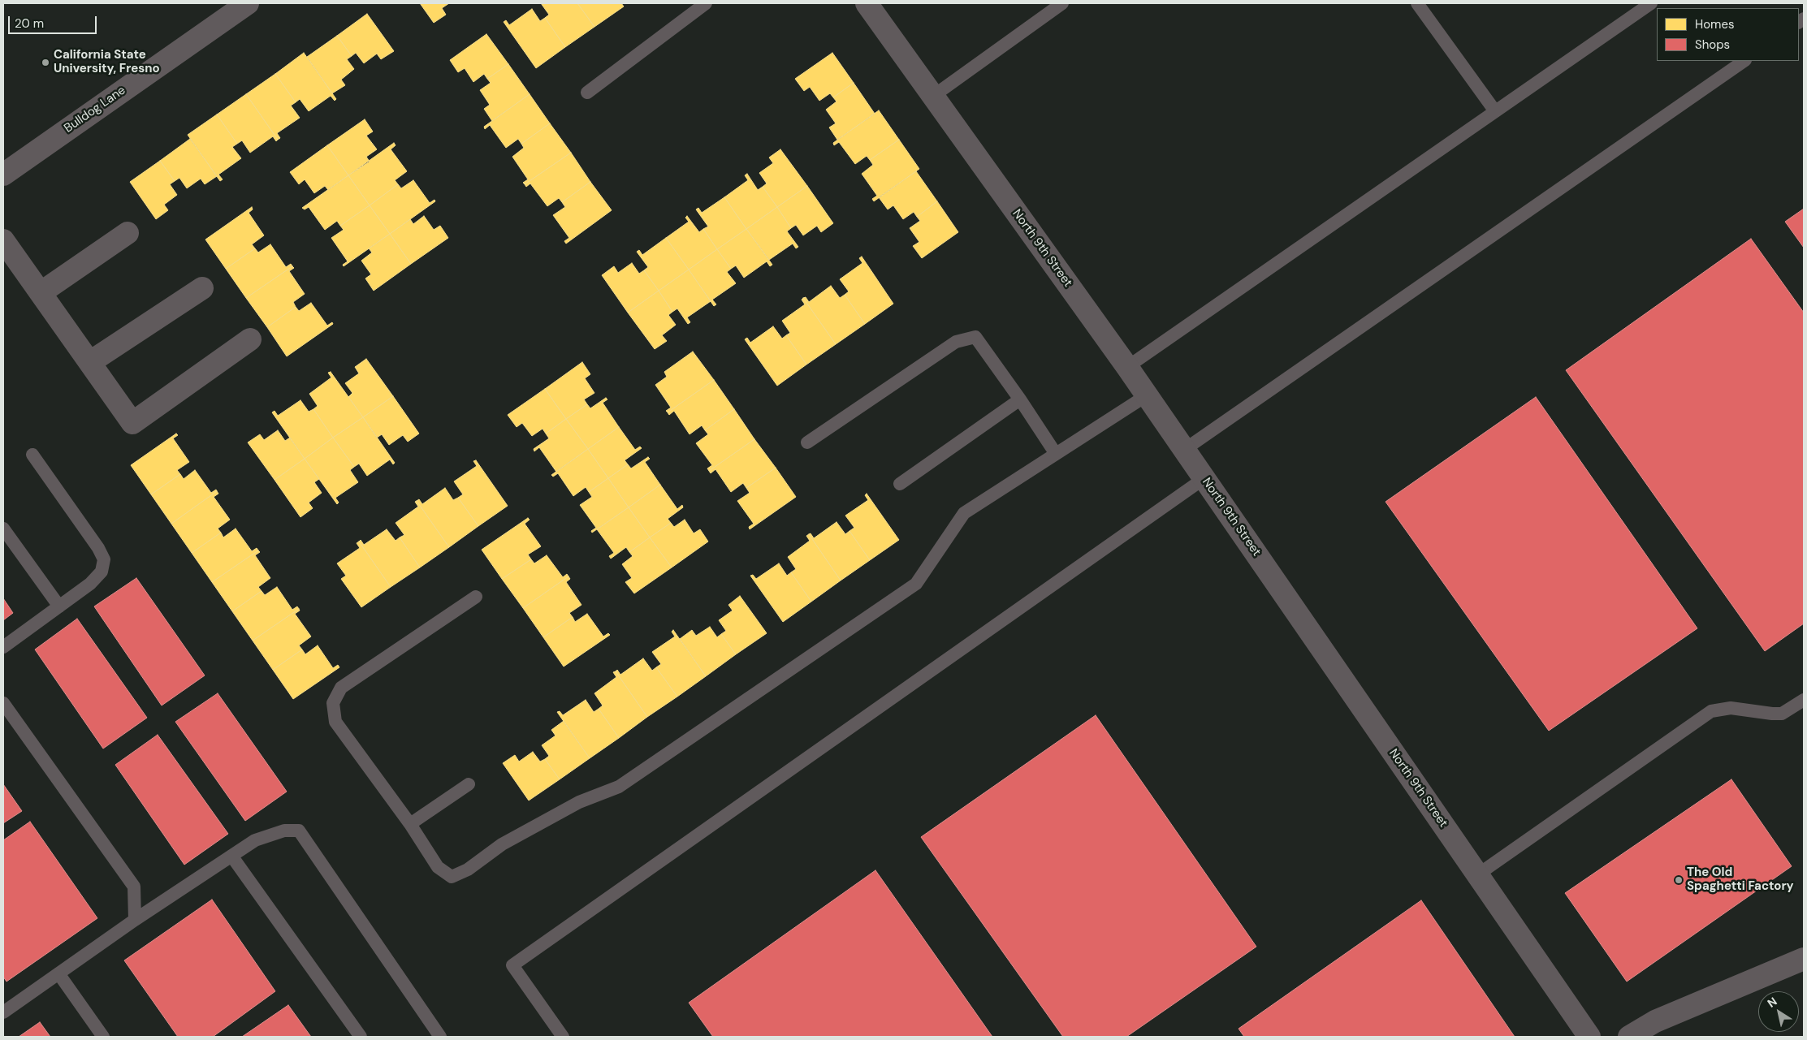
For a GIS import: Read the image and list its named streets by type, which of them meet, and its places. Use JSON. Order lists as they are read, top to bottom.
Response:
{
  "streets": {
    "street": ["Bulldog Lane", "North 9th Street"]
  },
  "places": ["California State University, Fresno", "The Old Spaghetti Factory"],
  "legend": ["Homes", "Shops"],
  "scale_bar": "20 m",
  "north": "top left"
}
